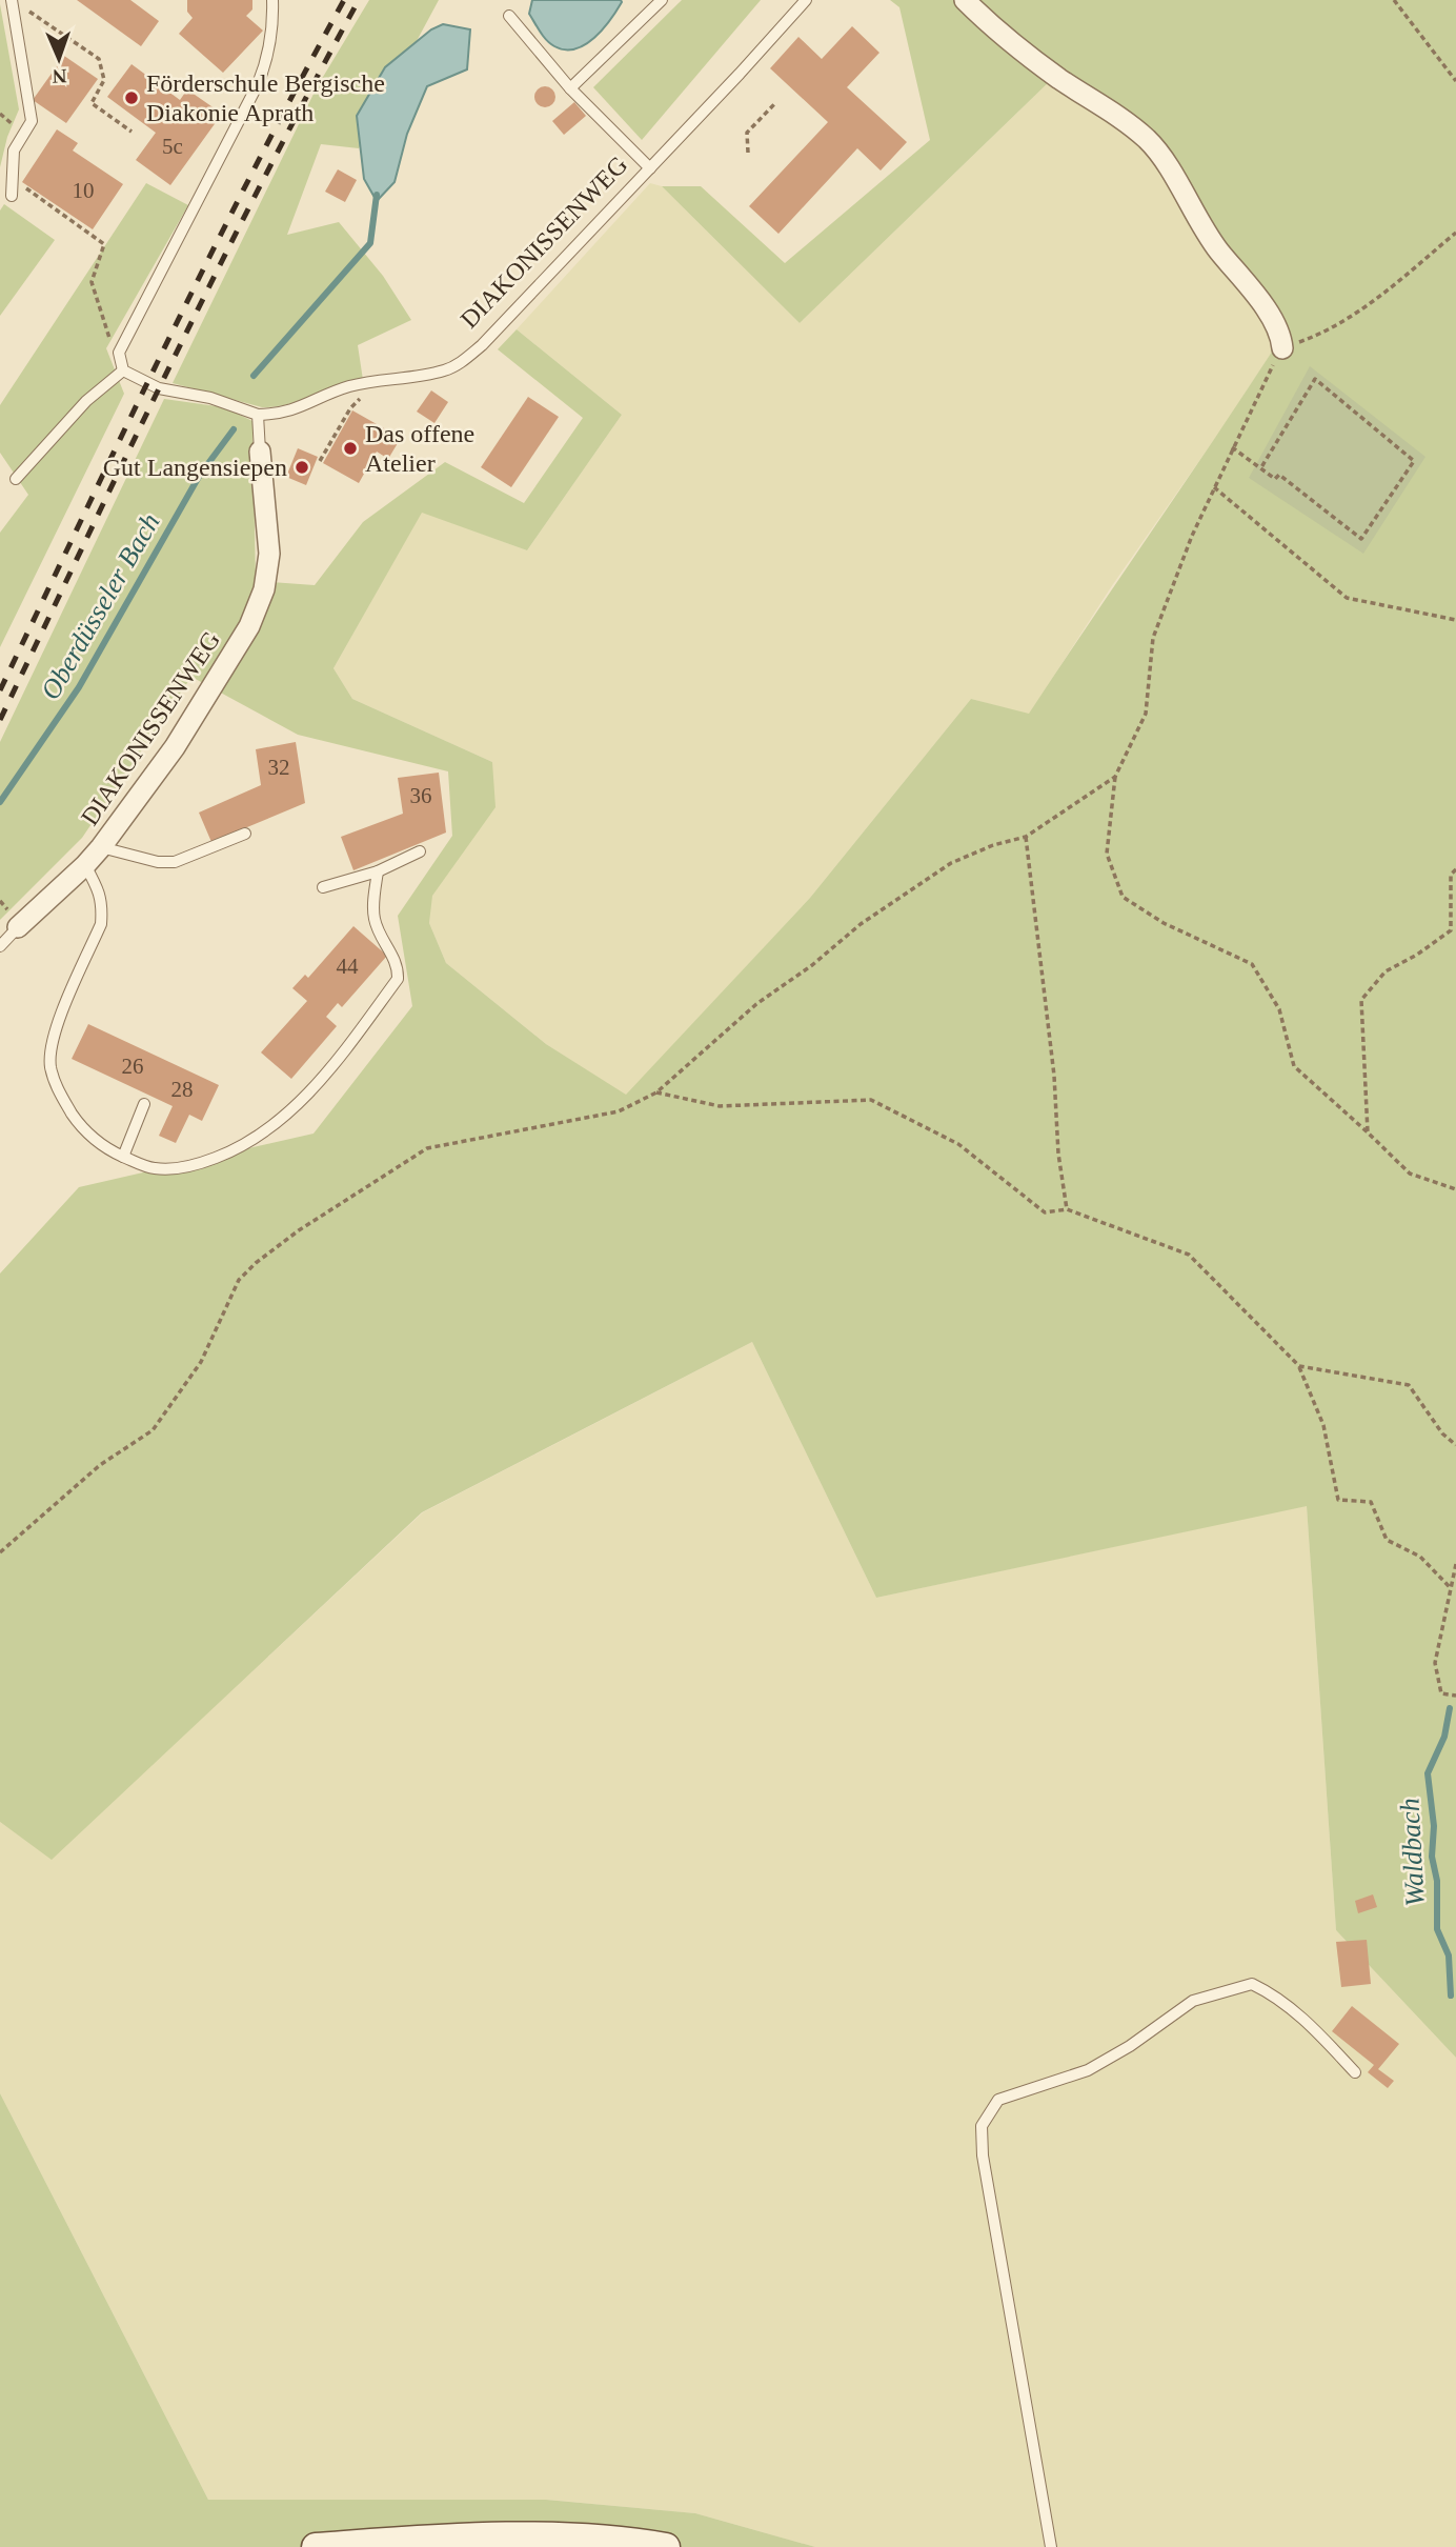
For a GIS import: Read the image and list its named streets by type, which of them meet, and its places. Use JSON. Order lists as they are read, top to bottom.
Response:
{
  "streets": {
    "street": ["DIAKONISSENWEG"]
  },
  "water": ["Oberdüsseler Bach", "Waldbach"],
  "places": ["Förderschule Bergische Diakonie Aprath", "Das offene Atelier", "Gut Langensiepen"],
  "house_numbers": [
    "5c",
    "10",
    "32",
    "36",
    "44",
    "26",
    "28"
  ],
  "north": "bottom"
}
